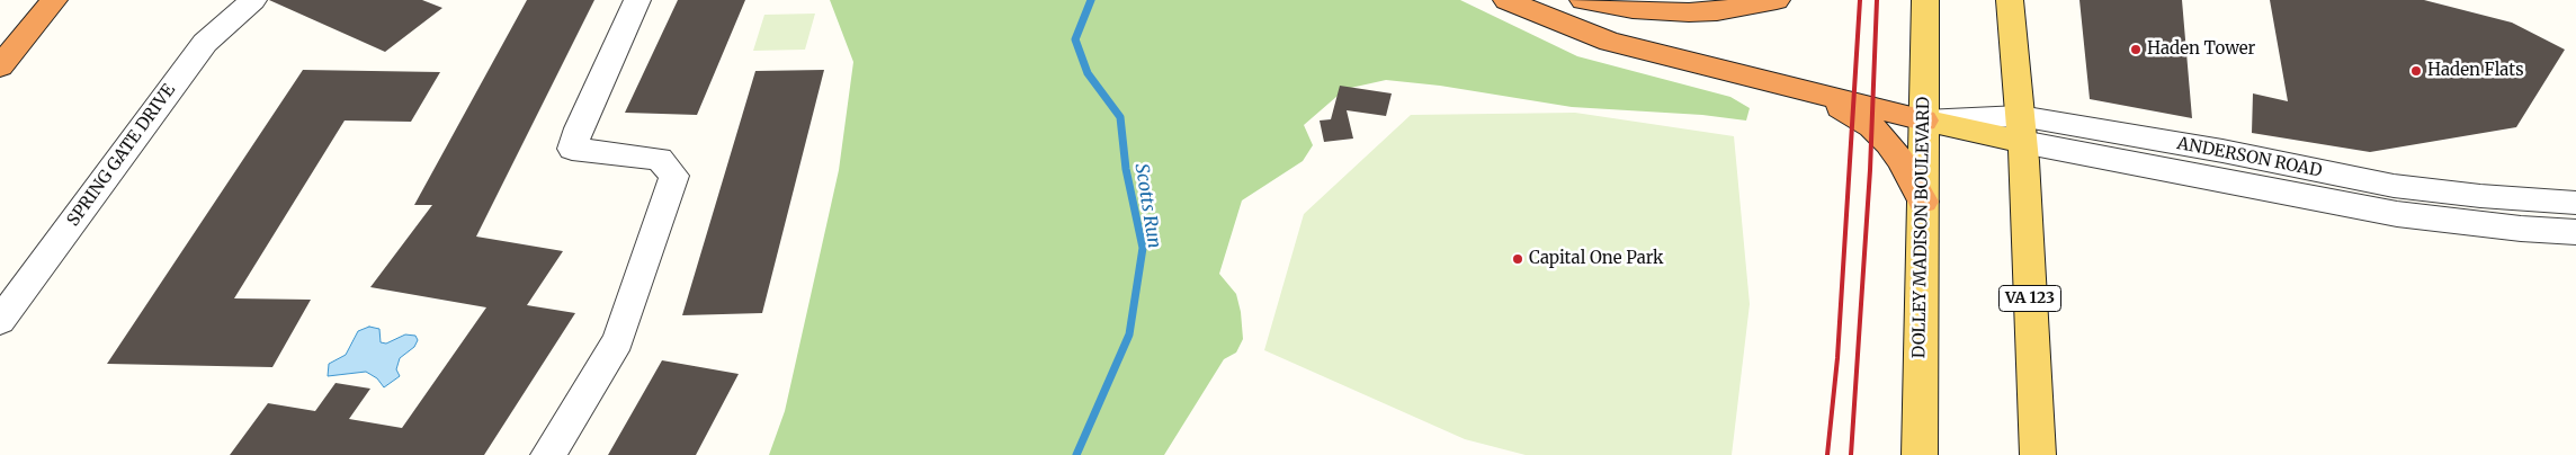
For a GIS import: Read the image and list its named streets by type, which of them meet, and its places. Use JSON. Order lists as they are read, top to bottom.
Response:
{
  "streets": {
    "main road": ["DOLLEY MADISON BOULEVARD", "VA 123"],
    "street": ["SPRING GATE DRIVE", "ANDERSON ROAD"]
  },
  "crossings": [
    ["ANDERSON ROAD", "VA 123"]
  ],
  "water": ["Scotts Run"],
  "places": ["Haden Tower", "Haden Flats", "Capital One Park"]
}
